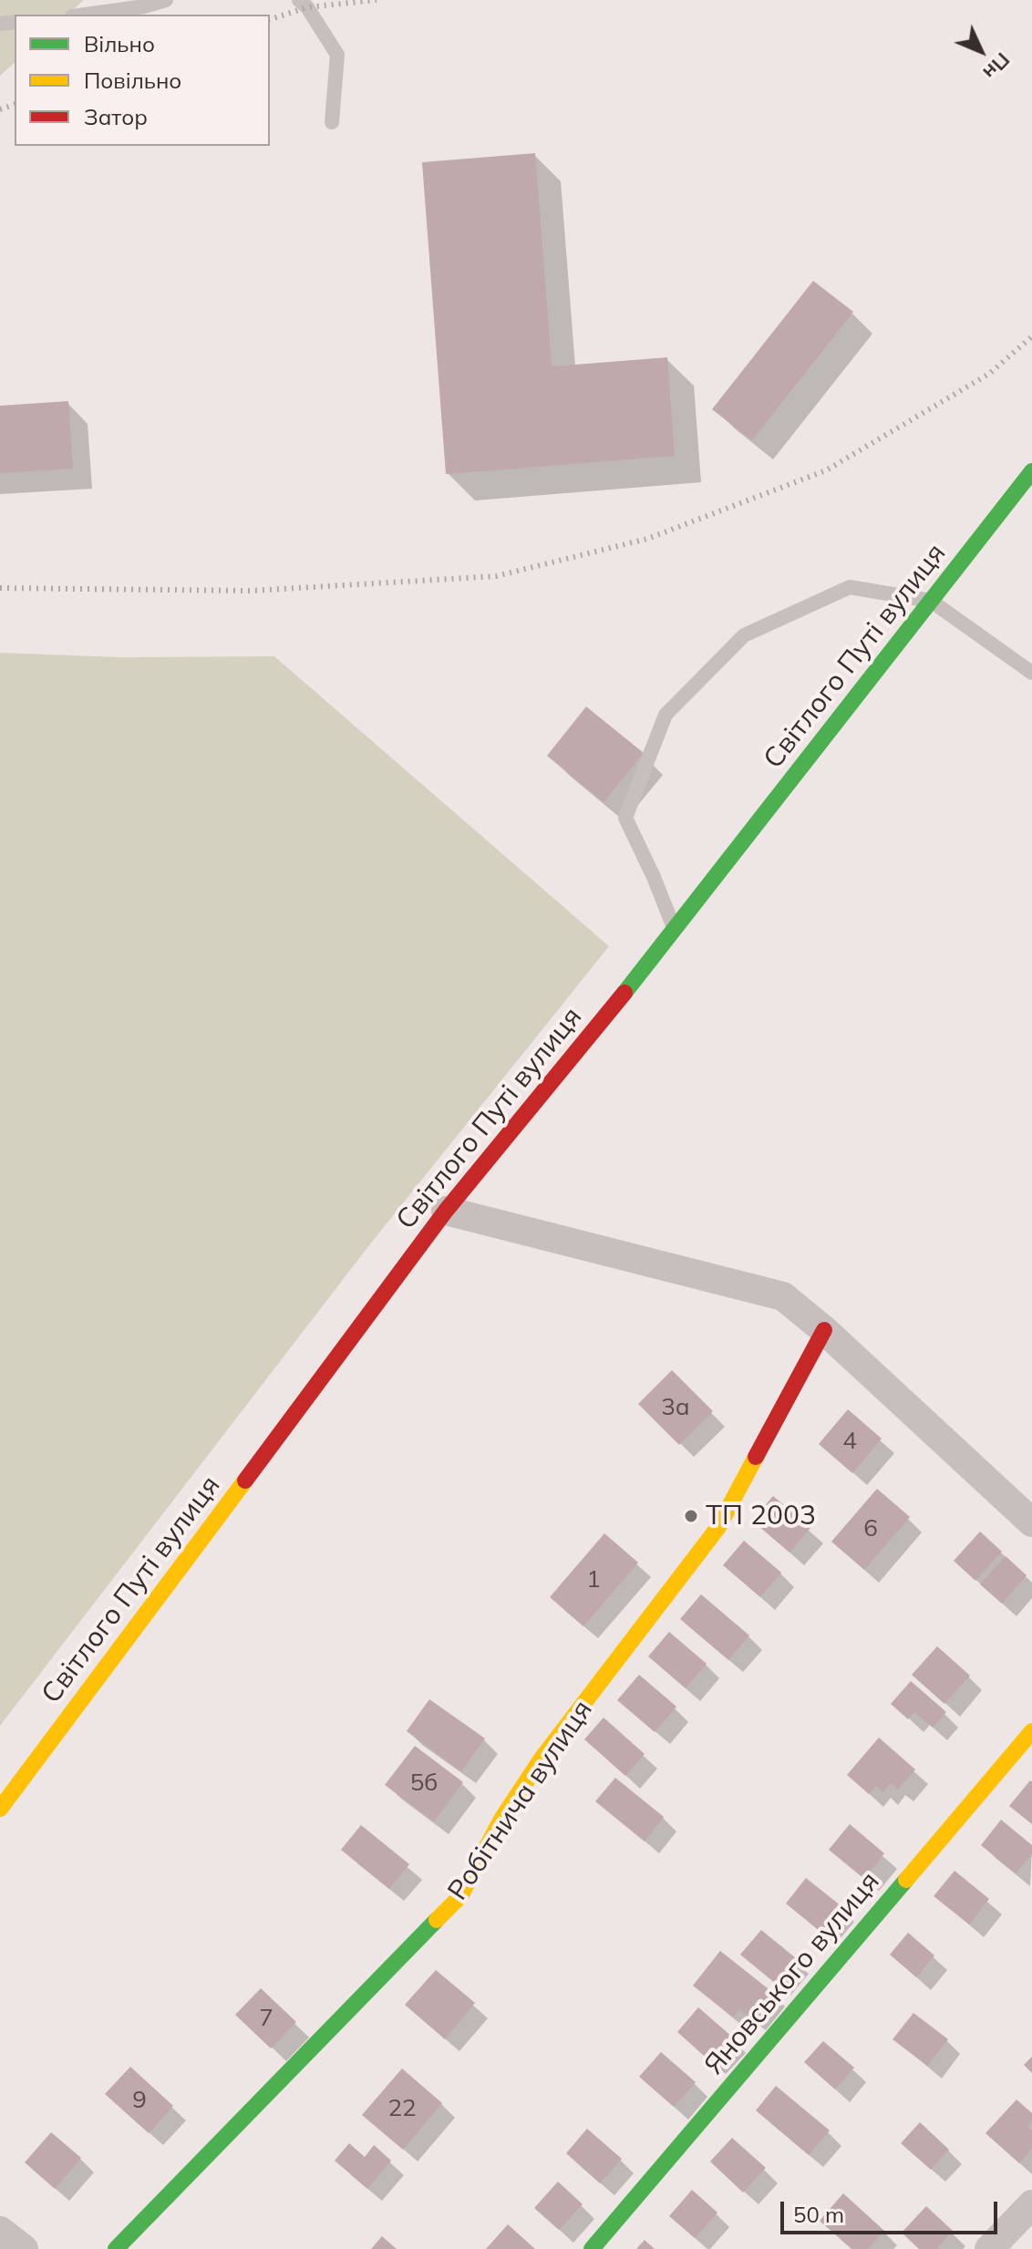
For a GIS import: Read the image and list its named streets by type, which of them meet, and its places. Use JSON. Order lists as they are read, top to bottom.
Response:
{
  "streets": {
    "street": ["Світлого Путі вулиця", "Робітнича вулиця", "Яновського вулиця"]
  },
  "places": ["ТП 2003"],
  "house_numbers": [
    "3а",
    "4",
    "6",
    "1",
    "5б",
    "7",
    "9",
    "22"
  ],
  "legend": ["Вільно", "Повільно", "Затор"],
  "scale_bar": "50 m",
  "north": "bottom right"
}
